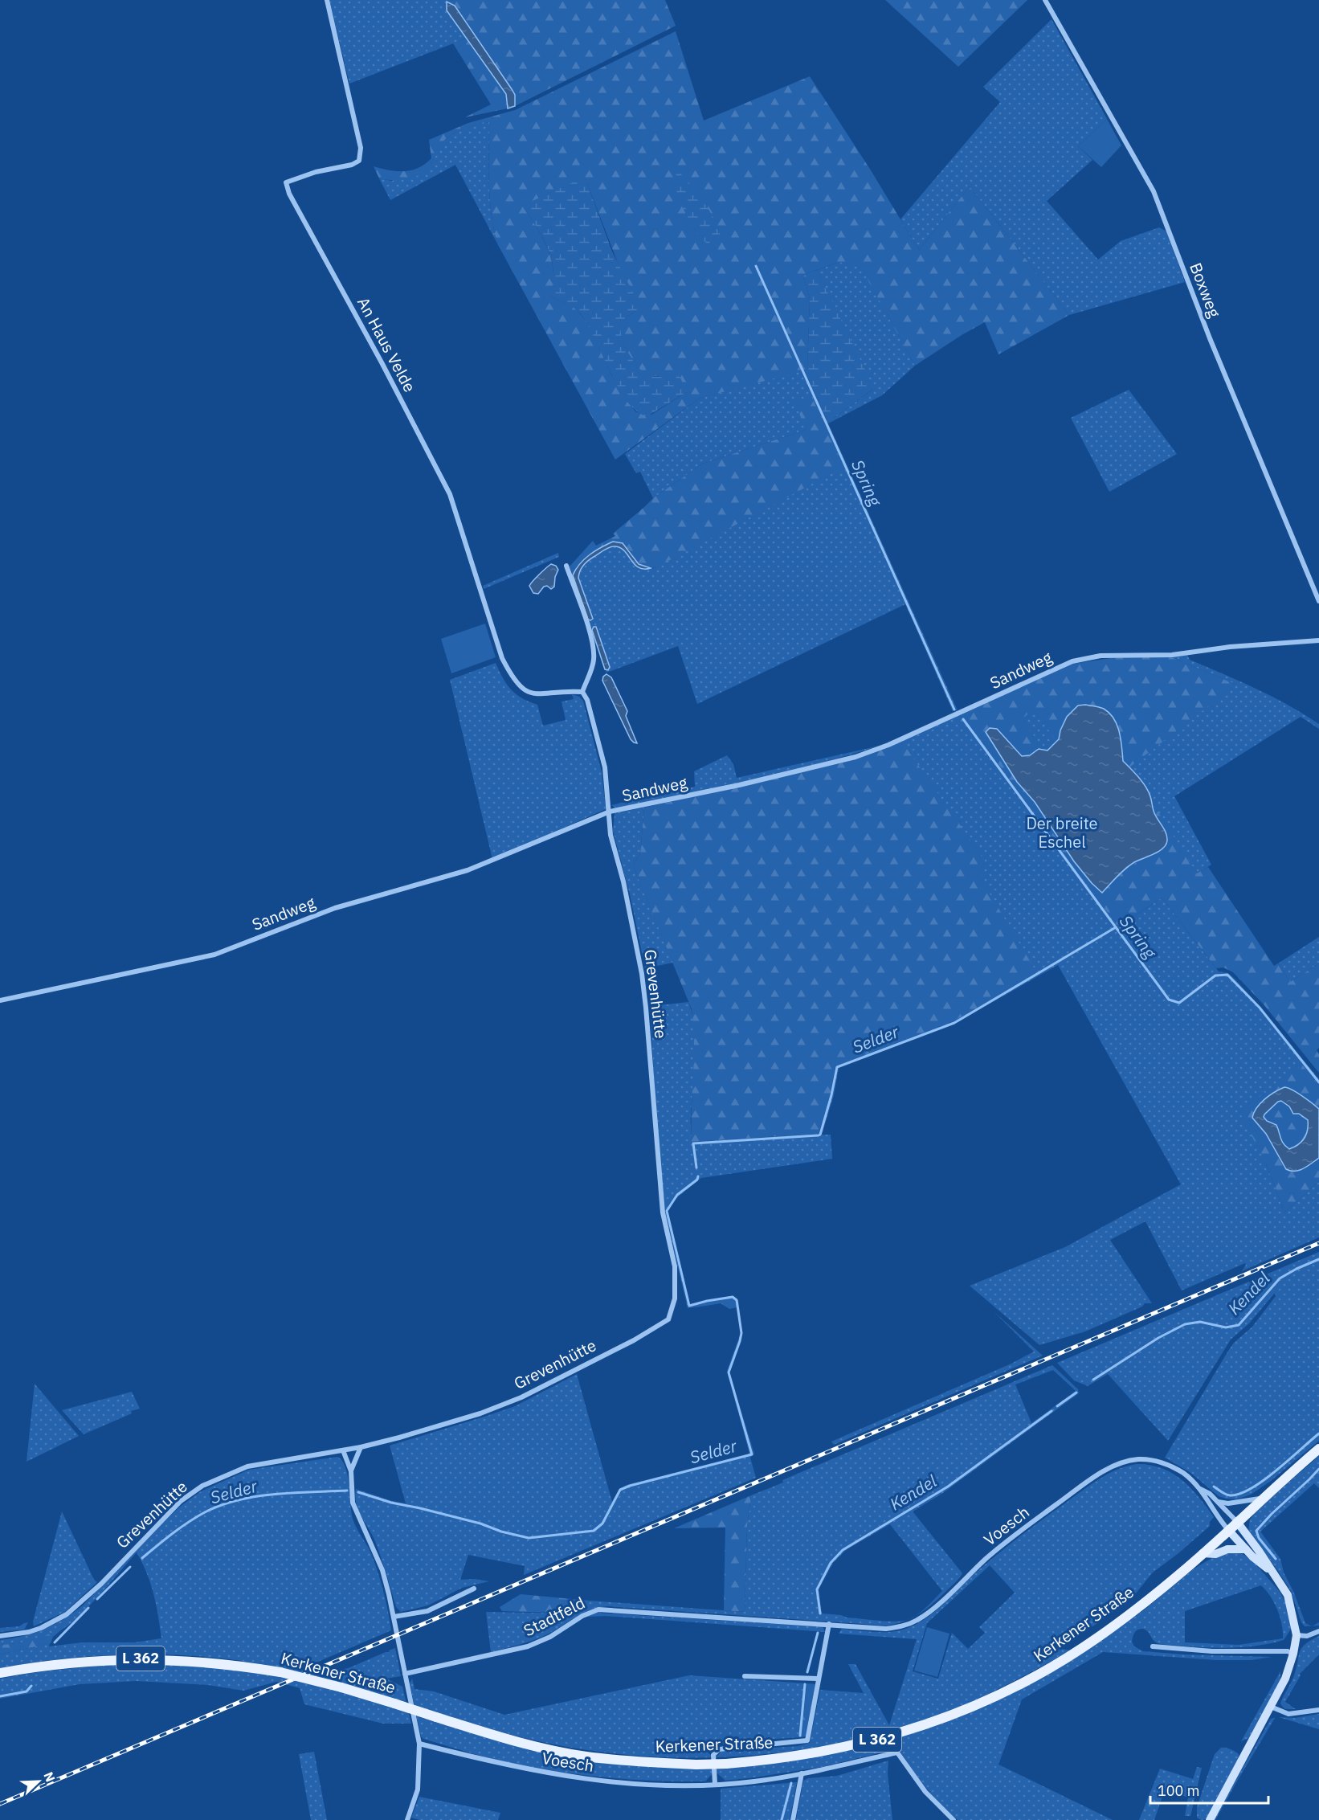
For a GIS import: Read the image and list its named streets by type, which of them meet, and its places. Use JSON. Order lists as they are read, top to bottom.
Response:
{
  "streets": {
    "main road": ["Kerkener Straße", "L 362"],
    "street": [
      "Boxweg",
      "An Haus Velde",
      "Sandweg",
      "Grevenhütte",
      "Voesch",
      "Stadtfeld"
    ]
  },
  "crossings": [
    ["Sandweg", "Grevenhütte"],
    ["Voesch", "Stadtfeld"],
    ["Voesch", "Kerkener Straße"]
  ],
  "water": ["Spring", "Selder", "Kendel"],
  "parks": ["Der breite Eschel"],
  "scale_bar": "100 m",
  "north": "top right"
}
